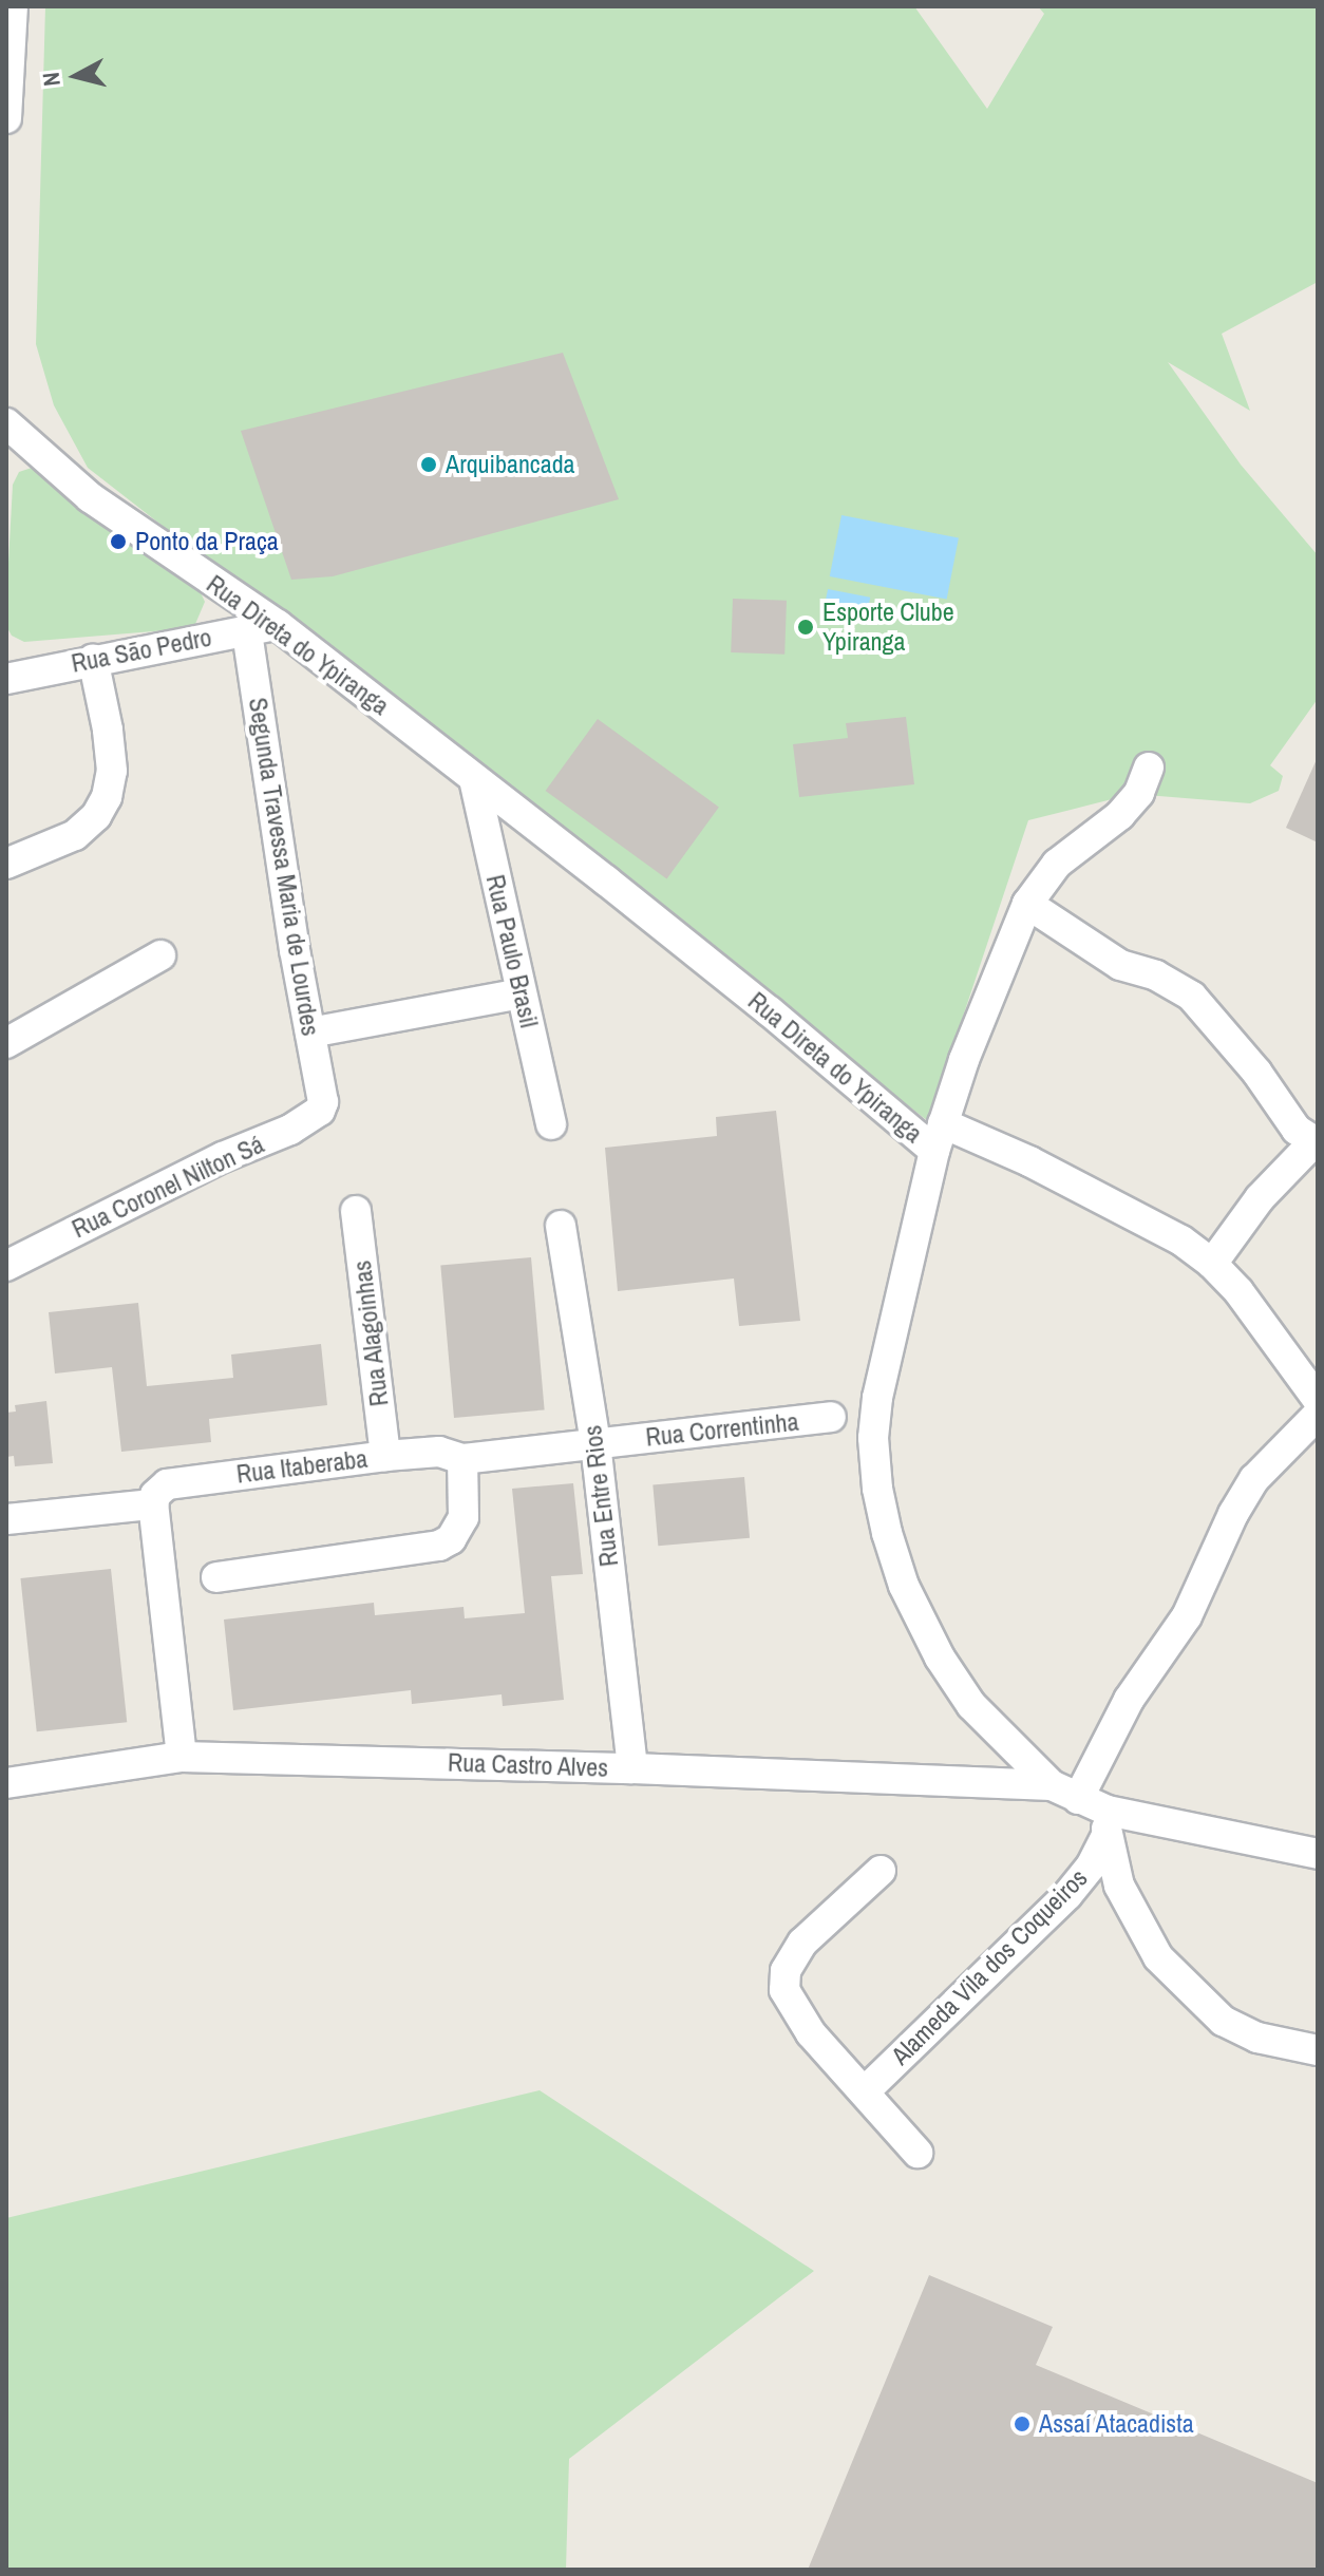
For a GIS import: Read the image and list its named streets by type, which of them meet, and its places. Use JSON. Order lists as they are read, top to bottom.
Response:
{
  "streets": {
    "street": [
      "Rua Direta do Ypiranga",
      "Rua São Pedro",
      "Segunda Travessa Maria de Lourdes",
      "Rua Paulo Brasil",
      "Rua Coronel Nilton Sá",
      "Rua Alagoinhas",
      "Rua Correntinha",
      "Rua Itaberaba",
      "Rua Entre Rios",
      "Rua Castro Alves",
      "Alameda Vila dos Coqueiros"
    ]
  },
  "crossings": [
    ["Rua Direta do Ypiranga", "Rua São Pedro"],
    ["Rua Direta do Ypiranga", "Rua Paulo Brasil"],
    ["Rua Direta do Ypiranga", "Rua Castro Alves"],
    ["Rua Direta do Ypiranga", "Alameda Vila dos Coqueiros"],
    ["Rua São Pedro", "Segunda Travessa Maria de Lourdes"],
    ["Segunda Travessa Maria de Lourdes", "Rua Coronel Nilton Sá"],
    ["Rua Alagoinhas", "Rua Itaberaba"],
    ["Rua Correntinha", "Rua Itaberaba"],
    ["Rua Correntinha", "Rua Entre Rios"],
    ["Rua Entre Rios", "Rua Castro Alves"]
  ],
  "places": [
    "Arquibancada",
    "Ponto da Praça",
    "Esporte Clube Ypiranga",
    "Assaí Atacadista"
  ],
  "north": "left"
}
